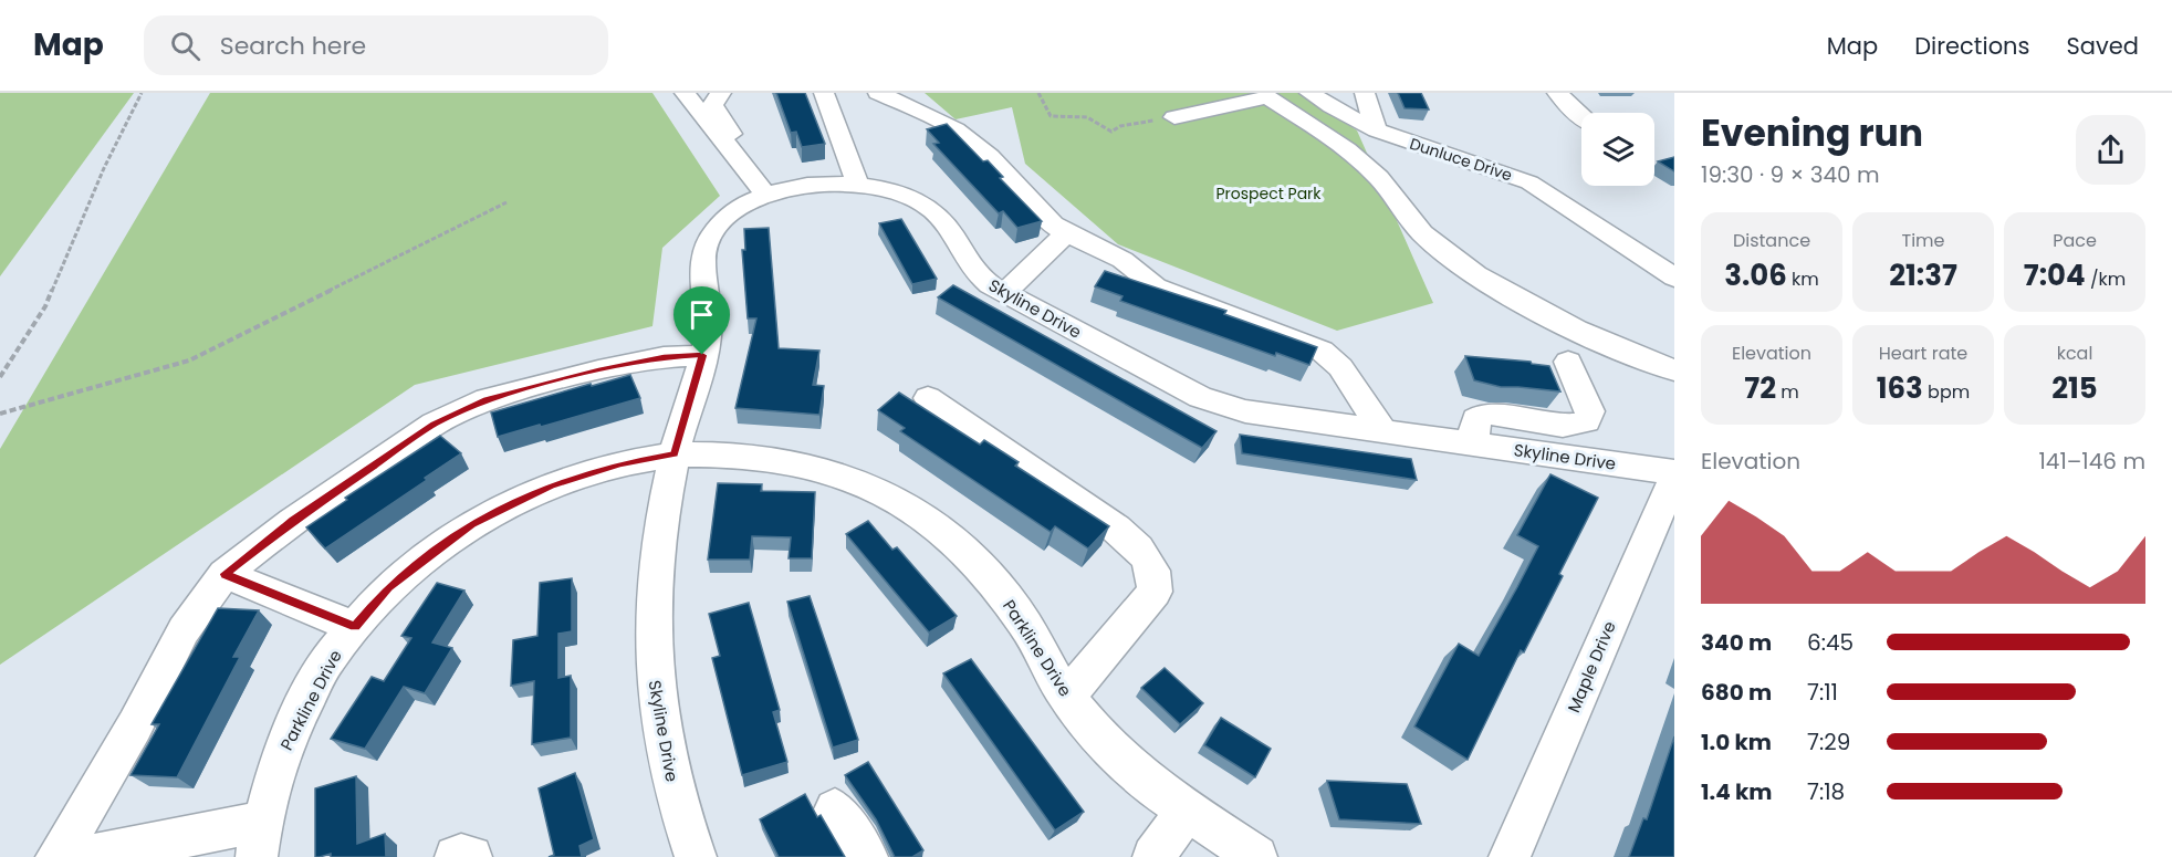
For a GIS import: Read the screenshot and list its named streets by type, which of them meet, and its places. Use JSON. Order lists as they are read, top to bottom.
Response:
{
  "streets": {
    "street": [
      "Dunluce Drive",
      "Skyline Drive",
      "Parkline Drive",
      "Maple Drive"
    ]
  },
  "crossings": [
    ["Skyline Drive", "Parkline Drive"]
  ],
  "parks": ["Prospect Park"],
  "page": {
    "header": "Map",
    "search": "Search here",
    "nav": ["Map", "Directions", "Saved"],
    "heading": ["Evening run", "19:30 · 9 × 340 m"],
    "stats": [
      ["Distance", "3.06 km"],
      ["Time", "21:37"],
      ["Pace", "7:04 /km"],
      ["Elevation", "72 m"],
      ["Heart rate", "163 bpm"],
      ["kcal", "215"]
    ],
    "chart": ["Elevation", "141–146 m"],
    "list": [
      {
        "name": "340 m",
        "note": "6:45"
      },
      {
        "name": "680 m",
        "note": "7:11"
      },
      {
        "name": "1.0 km",
        "note": "7:29"
      },
      {
        "name": "1.4 km",
        "note": "7:18"
      }
    ]
  }
}
